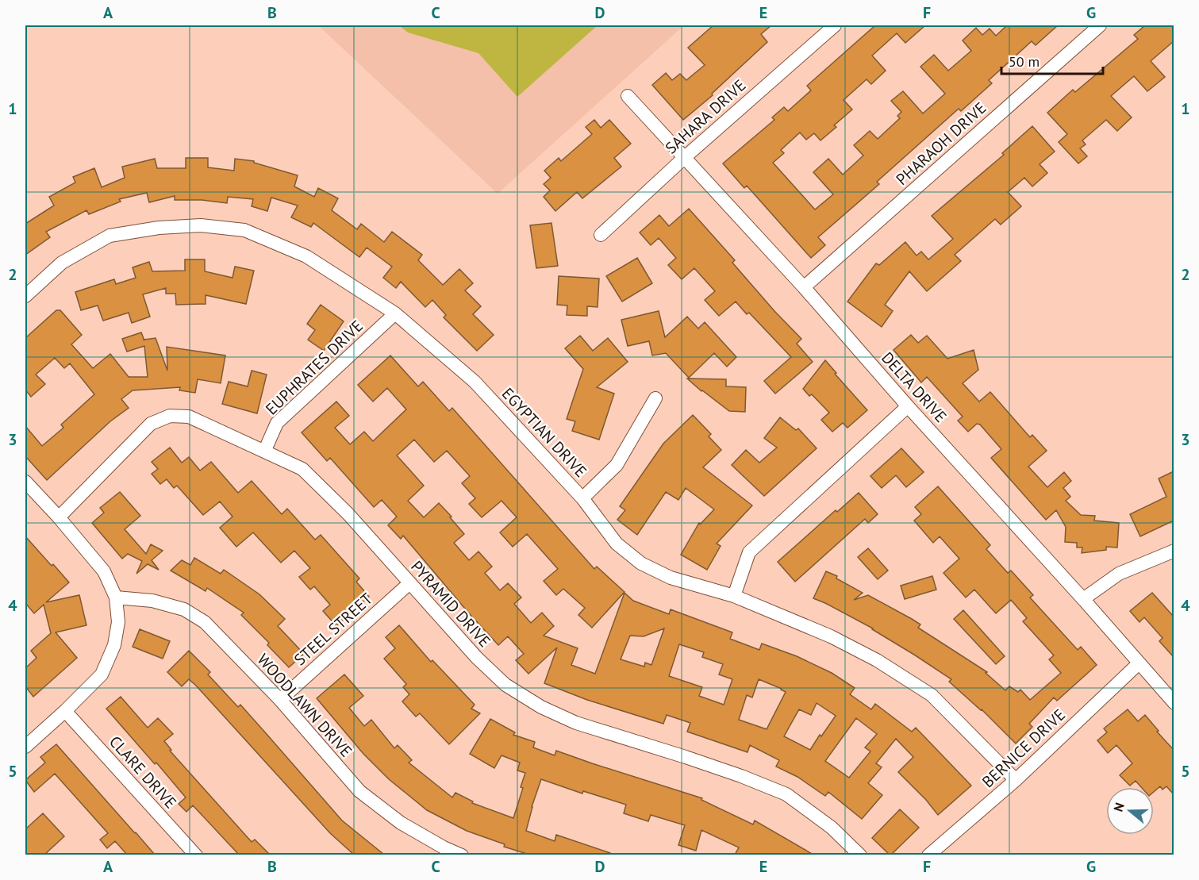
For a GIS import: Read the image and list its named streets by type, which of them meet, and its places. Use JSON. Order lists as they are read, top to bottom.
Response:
{
  "streets": {
    "street": [
      "SAHARA DRIVE",
      "PHARAOH DRIVE",
      "EUPHRATES DRIVE",
      "DELTA DRIVE",
      "EGYPTIAN DRIVE",
      "PYRAMID DRIVE",
      "STEEL STREET",
      "WOODLAWN DRIVE",
      "BERNICE DRIVE",
      "CLARE DRIVE"
    ]
  },
  "crossings": [
    ["SAHARA DRIVE", "DELTA DRIVE"],
    ["PHARAOH DRIVE", "DELTA DRIVE"],
    ["EUPHRATES DRIVE", "EGYPTIAN DRIVE"],
    ["EUPHRATES DRIVE", "PYRAMID DRIVE"],
    ["DELTA DRIVE", "BERNICE DRIVE"],
    ["EGYPTIAN DRIVE", "BERNICE DRIVE"],
    ["PYRAMID DRIVE", "STEEL STREET"],
    ["STEEL STREET", "WOODLAWN DRIVE"]
  ],
  "scale_bar": "50 m",
  "north": "left",
  "grid": {
    "columns": [
      "A",
      "B",
      "C",
      "D",
      "E",
      "F",
      "G"
    ],
    "rows": [
      "1",
      "2",
      "3",
      "4",
      "5"
    ]
  }
}
